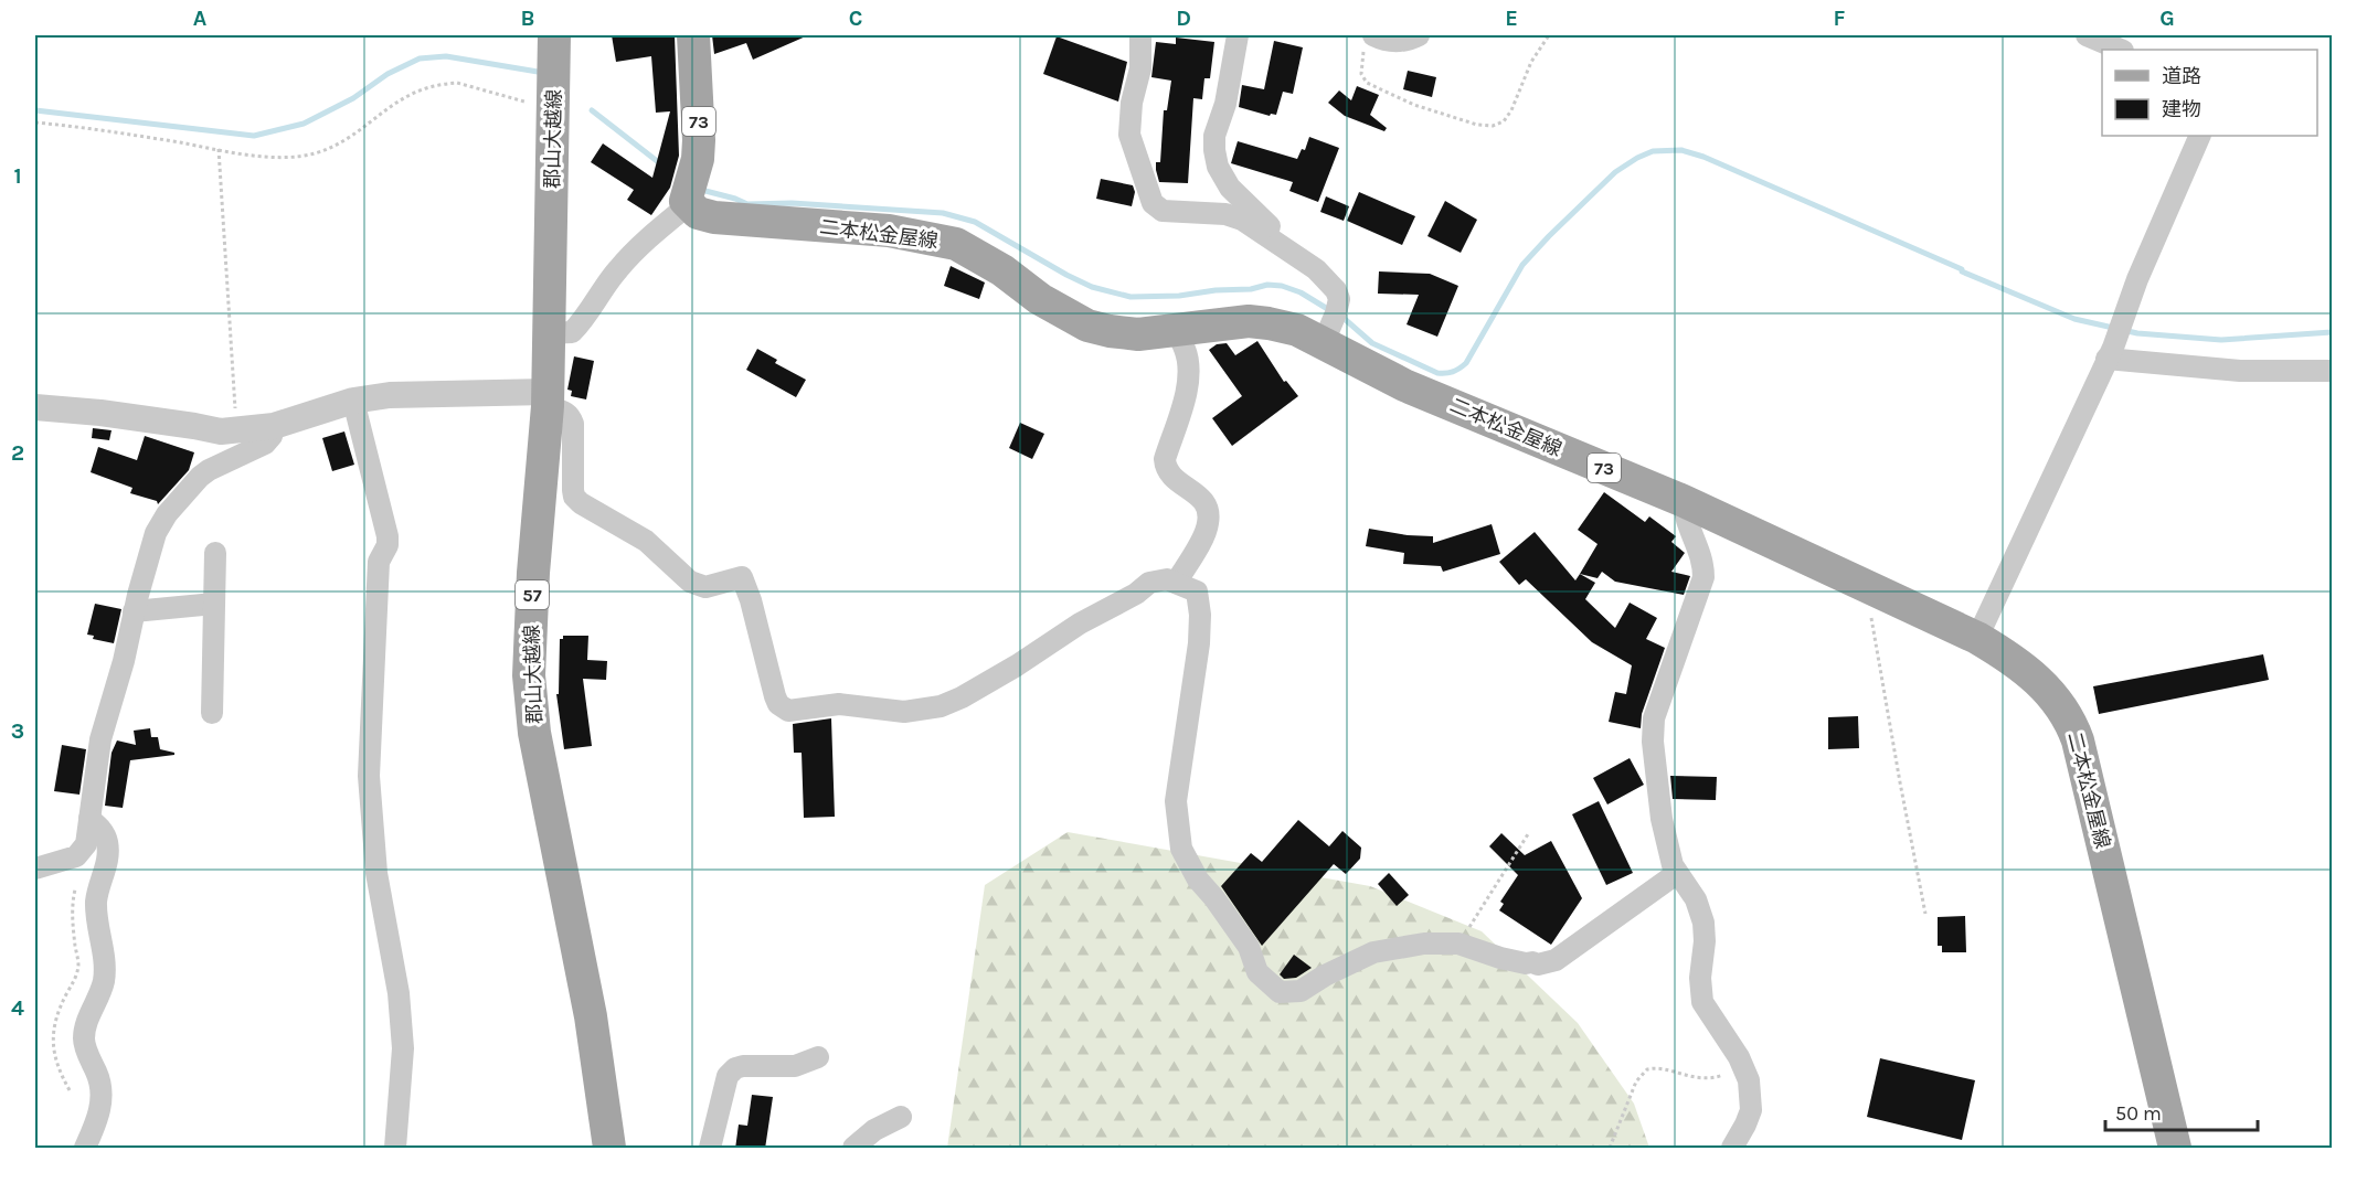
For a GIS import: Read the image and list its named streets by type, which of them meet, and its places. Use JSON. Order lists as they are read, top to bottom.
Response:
{
  "streets": {
    "main road": [
      "73",
      "郡山大越線",
      "二本松金屋線",
      "57"
    ]
  },
  "crossings": [
    ["73", "二本松金屋線"]
  ],
  "legend": ["道路", "建物"],
  "scale_bar": "50 m",
  "grid": {
    "columns": [
      "A",
      "B",
      "C",
      "D",
      "E",
      "F",
      "G"
    ],
    "rows": [
      "1",
      "2",
      "3",
      "4"
    ]
  }
}
